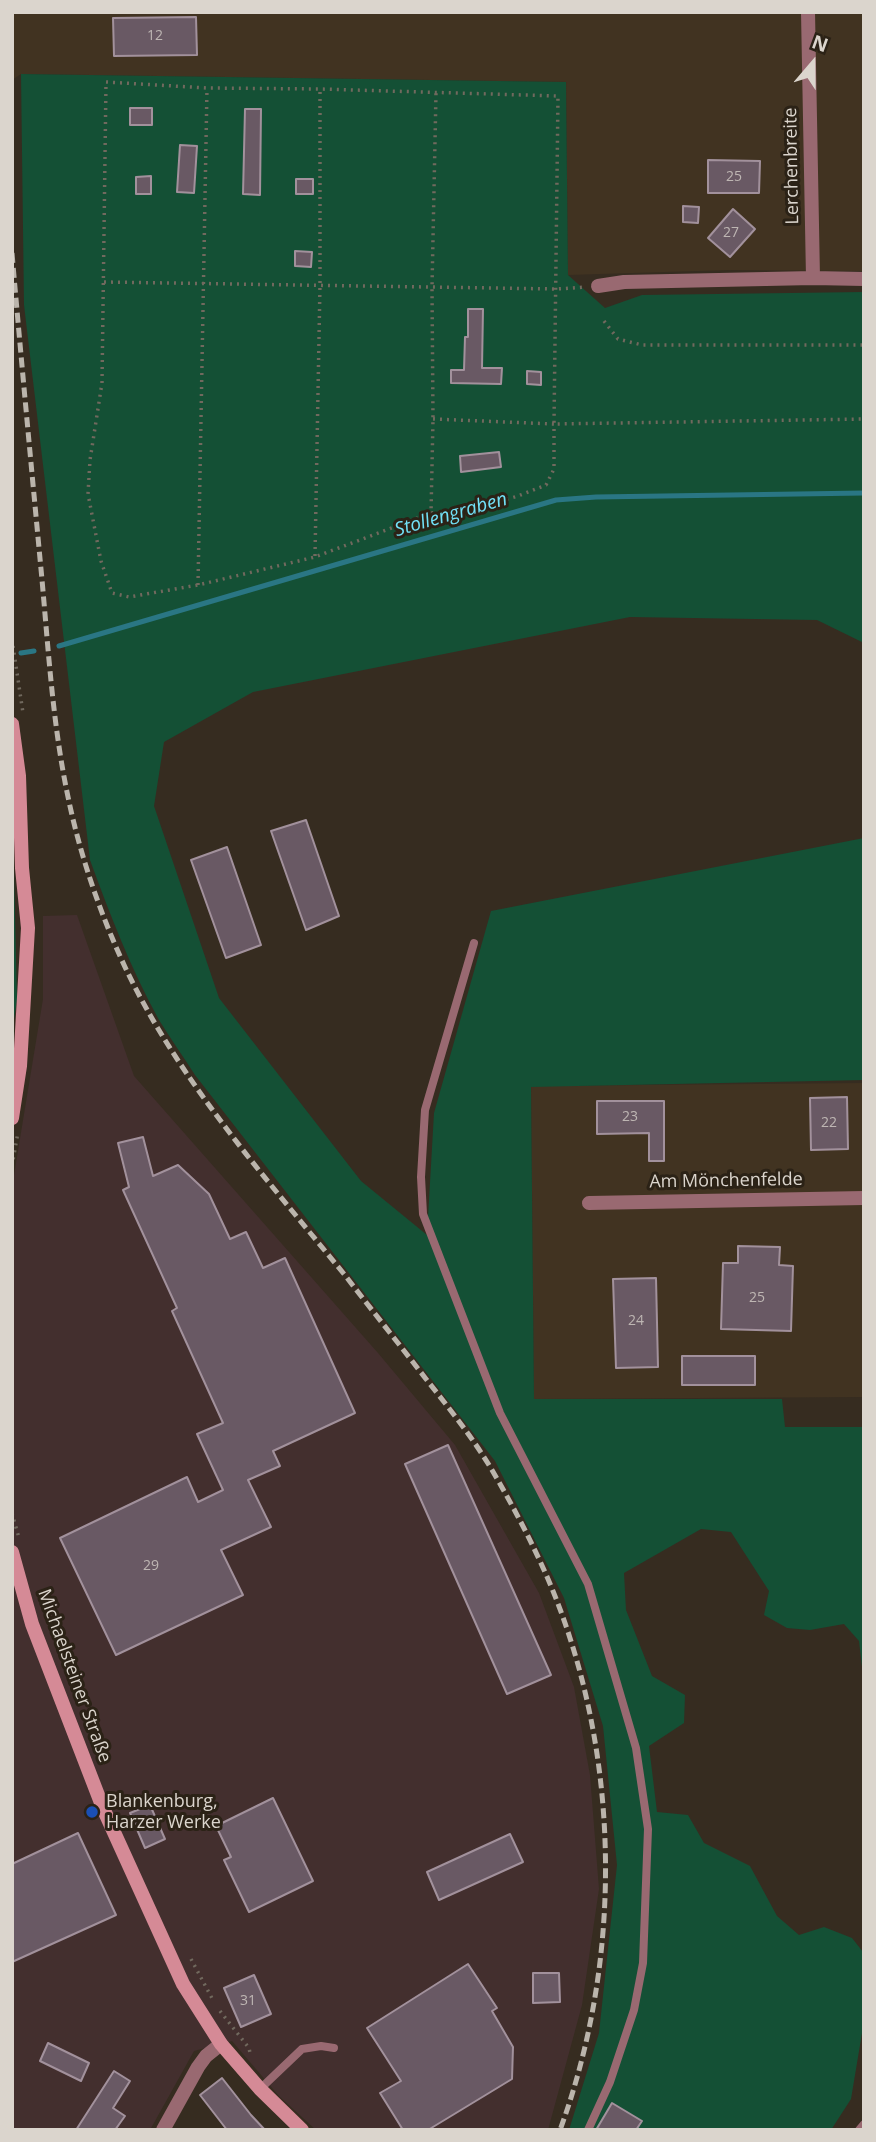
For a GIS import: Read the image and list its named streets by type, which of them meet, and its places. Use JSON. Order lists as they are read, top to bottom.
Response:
{
  "streets": {
    "street": ["Lerchenbreite", "Am Mönchenfelde", "Michaelsteiner Straße"]
  },
  "water": ["Stollengraben"],
  "places": ["Blankenburg, Harzer Werke"],
  "house_numbers": [
    "12",
    "25",
    "27",
    "23",
    "22",
    "25",
    "24",
    "29",
    "31"
  ],
  "north": "top"
}
